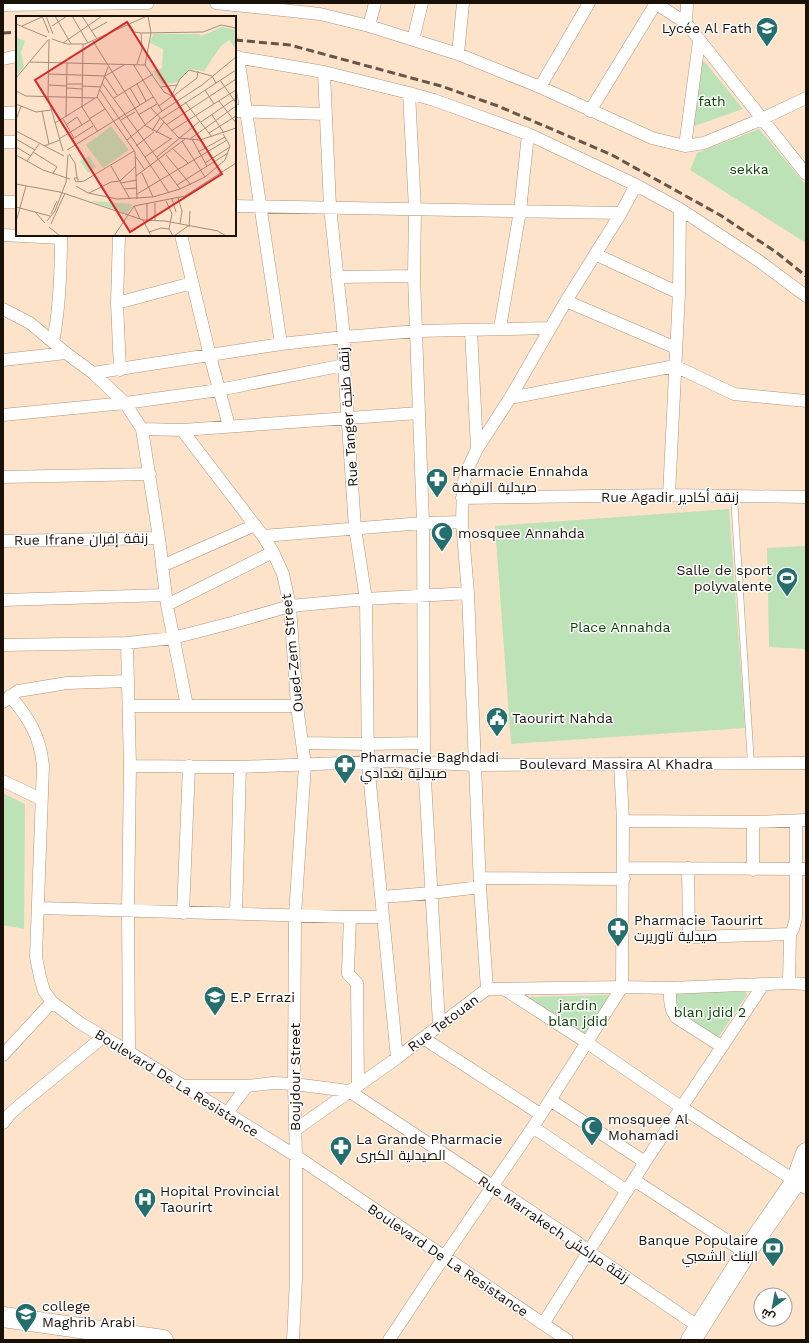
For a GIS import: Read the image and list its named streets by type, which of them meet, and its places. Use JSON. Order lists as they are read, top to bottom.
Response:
{
  "streets": {
    "street": [
      "Rue Tanger زنقة طنجة",
      "Rue Agadir زنقة أكادير",
      "Rue Ifrane زنقة إفران",
      "Oued-Zem Street",
      "Boulevard Massira Al Khadra",
      "Rue Tetouan",
      "Boujdour Street",
      "Boulevard De La Resistance",
      "Rue Marrakech زنقة مراكش"
    ]
  },
  "crossings": [
    ["Rue Tanger زنقة طنجة", "Boulevard Massira Al Khadra"],
    ["Rue Tanger زنقة طنجة", "Rue Tetouan"],
    ["Oued-Zem Street", "Boulevard Massira Al Khadra"],
    ["Oued-Zem Street", "Boujdour Street"],
    ["Boulevard Massira Al Khadra", "Boujdour Street"],
    ["Rue Tetouan", "Boujdour Street"],
    ["Rue Tetouan", "Rue Marrakech زنقة مراكش"],
    ["Boujdour Street", "Boulevard De La Resistance"]
  ],
  "parks": [
    "fath",
    "sekka",
    "Place Annahda",
    "jardin blan jdid",
    "blan jdid 2"
  ],
  "places": {
    "school or university": ["Lycée Al Fath", "E.P Errazi", "college Maghrib Arabi"],
    "pharmacy": [
      "Pharmacie Ennahda صيدلية النهضة",
      "Pharmacie Baghdadi صيدلية بغدادي",
      "Pharmacie Taourirt صيدلية تاوريرت",
      "La Grande Pharmacie الصيدلية الكبرى"
    ],
    "mosque": ["mosquee Annahda", "mosquee Al Mohamadi"],
    "sports": ["Salle de sport polyvalente"],
    "public building": ["Taourirt Nahda"],
    "hospital": ["Hopital Provincial Taourirt"],
    "bank": ["Banque Populaire البنك الشعبي"]
  },
  "north": "bottom left"
}
